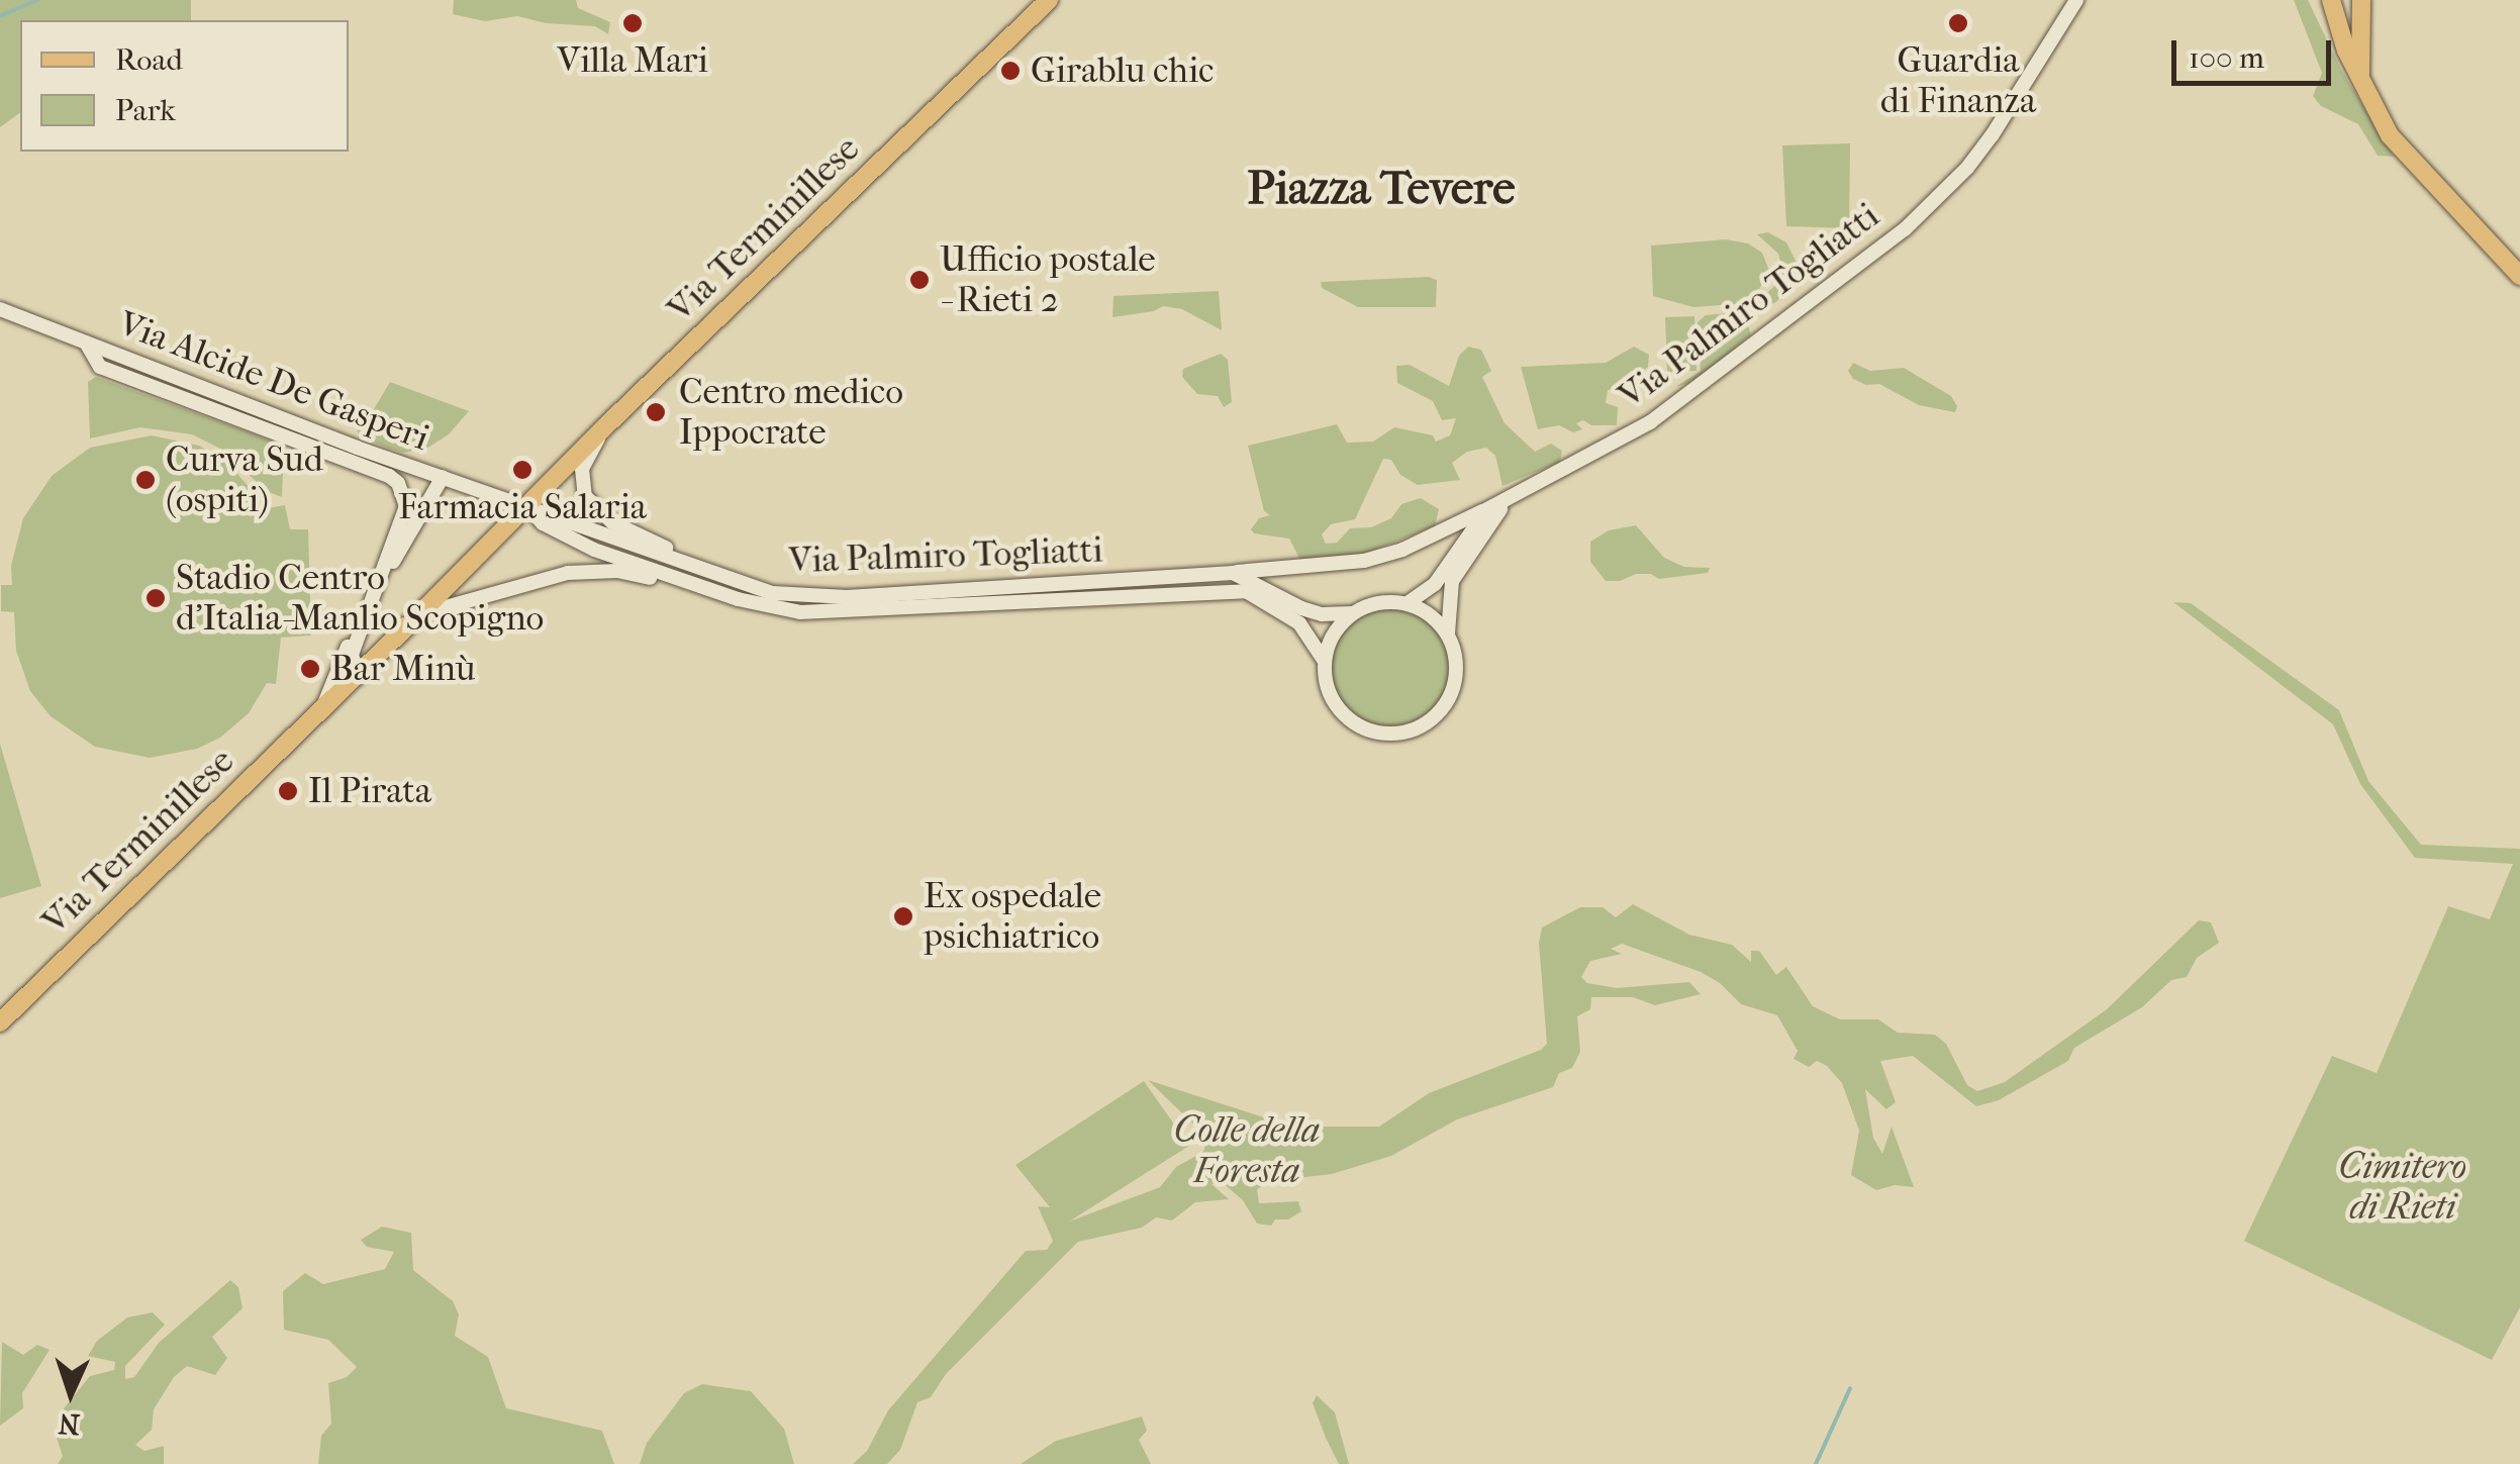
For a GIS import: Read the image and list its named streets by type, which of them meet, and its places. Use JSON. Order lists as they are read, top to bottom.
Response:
{
  "streets": {
    "main road": ["Via Terminillese"],
    "street": ["Via Palmiro Togliatti", "Via Alcide De Gasperi"]
  },
  "crossings": [
    ["Via Terminillese", "Via Palmiro Togliatti"],
    ["Via Terminillese", "Via Alcide De Gasperi"],
    ["Via Palmiro Togliatti", "Via Alcide De Gasperi"]
  ],
  "districts": ["Piazza Tevere"],
  "parks": ["Colle della Foresta", "Cimitero di Rieti"],
  "places": [
    "Villa Mari",
    "Guardia di Finanza",
    "Girablu chic",
    "Ufficio postale - Rieti 2",
    "Centro medico Ippocrate",
    "Farmacia Salaria",
    "Curva Sud (ospiti)",
    "Stadio Centro d'Italia-Manlio Scopigno",
    "Bar Minù",
    "Il Pirata",
    "Ex ospedale psichiatrico"
  ],
  "legend": ["Road", "Park"],
  "scale_bar": "100 m",
  "north": "bottom"
}
